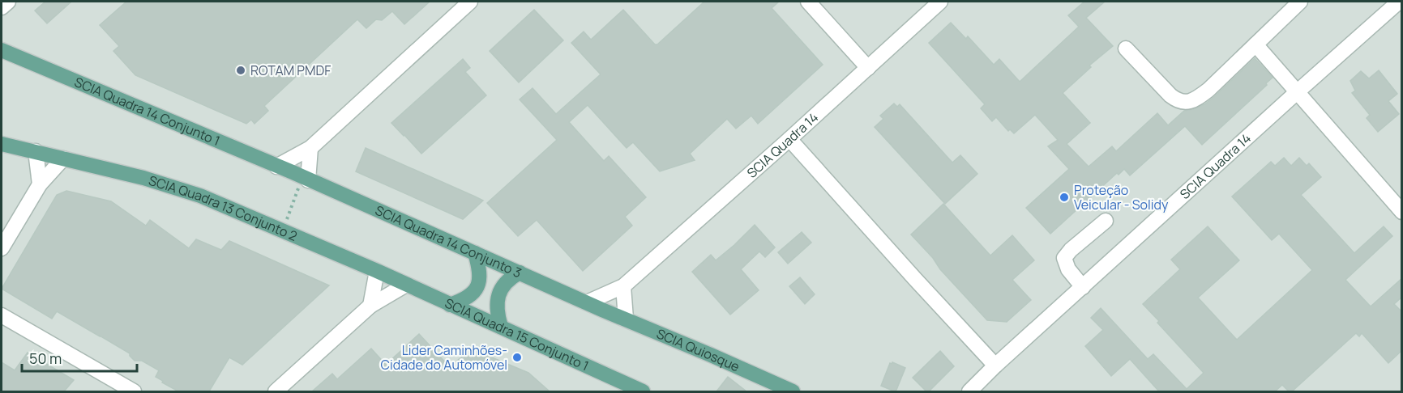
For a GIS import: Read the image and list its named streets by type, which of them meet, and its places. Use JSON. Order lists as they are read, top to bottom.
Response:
{
  "streets": {
    "main road": [
      "SCIA Quadra 14 Conjunto 1",
      "SCIA Quadra 13 Conjunto 2",
      "SCIA Quadra 14 Conjunto 3",
      "SCIA Quadra 15 Conjunto 1",
      "SCIA Quiosque"
    ],
    "street": ["SCIA Quadra 14"]
  },
  "crossings": [
    ["SCIA Quadra 14 Conjunto 1", "SCIA Quadra 14 Conjunto 3"],
    ["SCIA Quadra 14", "SCIA Quadra 14 Conjunto 3"],
    ["SCIA Quadra 13 Conjunto 2", "SCIA Quadra 15 Conjunto 1"],
    ["SCIA Quadra 14 Conjunto 3", "SCIA Quiosque"]
  ],
  "places": ["ROTAM PMDF", "Proteção Veicular - Solidy", "Lider Caminhões- Cidade do Automóvel"],
  "scale_bar": "50 m"
}
